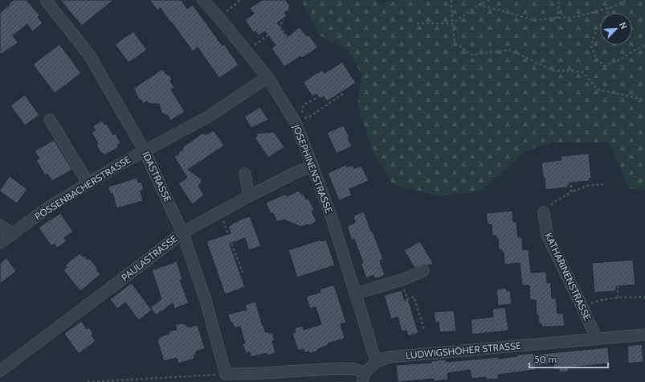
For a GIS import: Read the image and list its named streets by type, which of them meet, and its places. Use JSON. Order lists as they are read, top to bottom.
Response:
{
  "streets": {
    "street": [
      "JOSEPHINENSTRASSE",
      "IDASTRASSE",
      "PÖSSENBACHERSTRASSE",
      "PAULASTRASSE",
      "KATHARINENSTRASSE",
      "LUDWIGSHÖHER STRASSE"
    ]
  },
  "crossings": [
    ["JOSEPHINENSTRASSE", "PÖSSENBACHERSTRASSE"],
    ["JOSEPHINENSTRASSE", "PAULASTRASSE"],
    ["JOSEPHINENSTRASSE", "LUDWIGSHÖHER STRASSE"],
    ["IDASTRASSE", "PÖSSENBACHERSTRASSE"],
    ["IDASTRASSE", "PAULASTRASSE"],
    ["IDASTRASSE", "LUDWIGSHÖHER STRASSE"],
    ["KATHARINENSTRASSE", "LUDWIGSHÖHER STRASSE"]
  ],
  "scale_bar": "50 m",
  "north": "top right"
}
